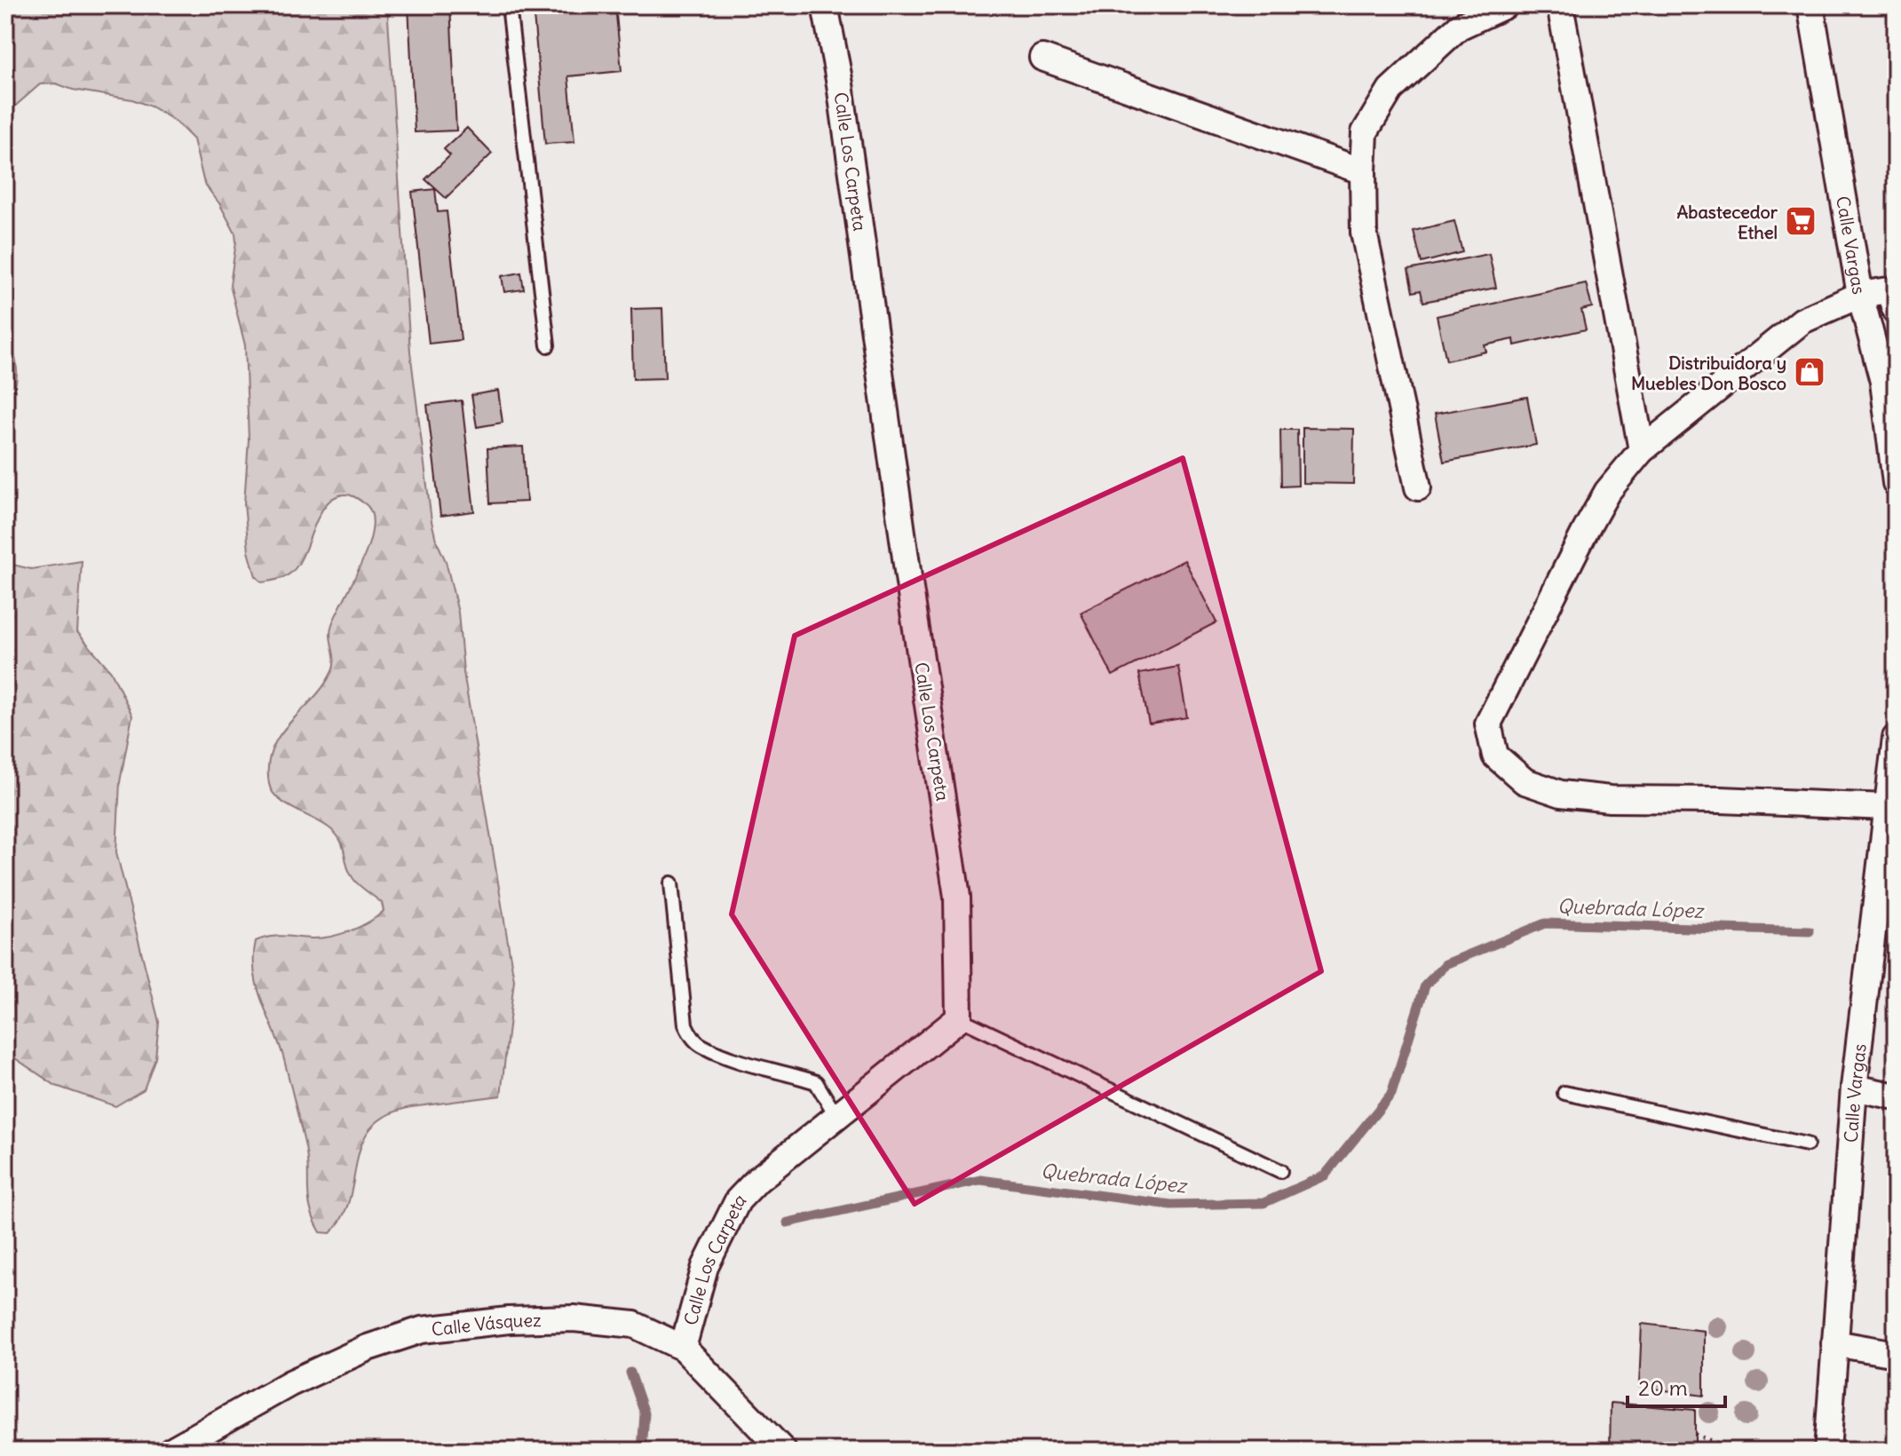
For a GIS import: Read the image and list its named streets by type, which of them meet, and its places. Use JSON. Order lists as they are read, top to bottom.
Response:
{
  "streets": {
    "street": ["Calle Los Carpeta", "Calle Vargas", "Calle Vásquez"]
  },
  "crossings": [
    ["Calle Los Carpeta", "Calle Vásquez"]
  ],
  "water": ["Quebrada López"],
  "places": {
    "supermarket": ["Abastecedor Ethel"],
    "shop": ["Distribuidora y Muebles Don Bosco"]
  },
  "scale_bar": "20 m"
}
